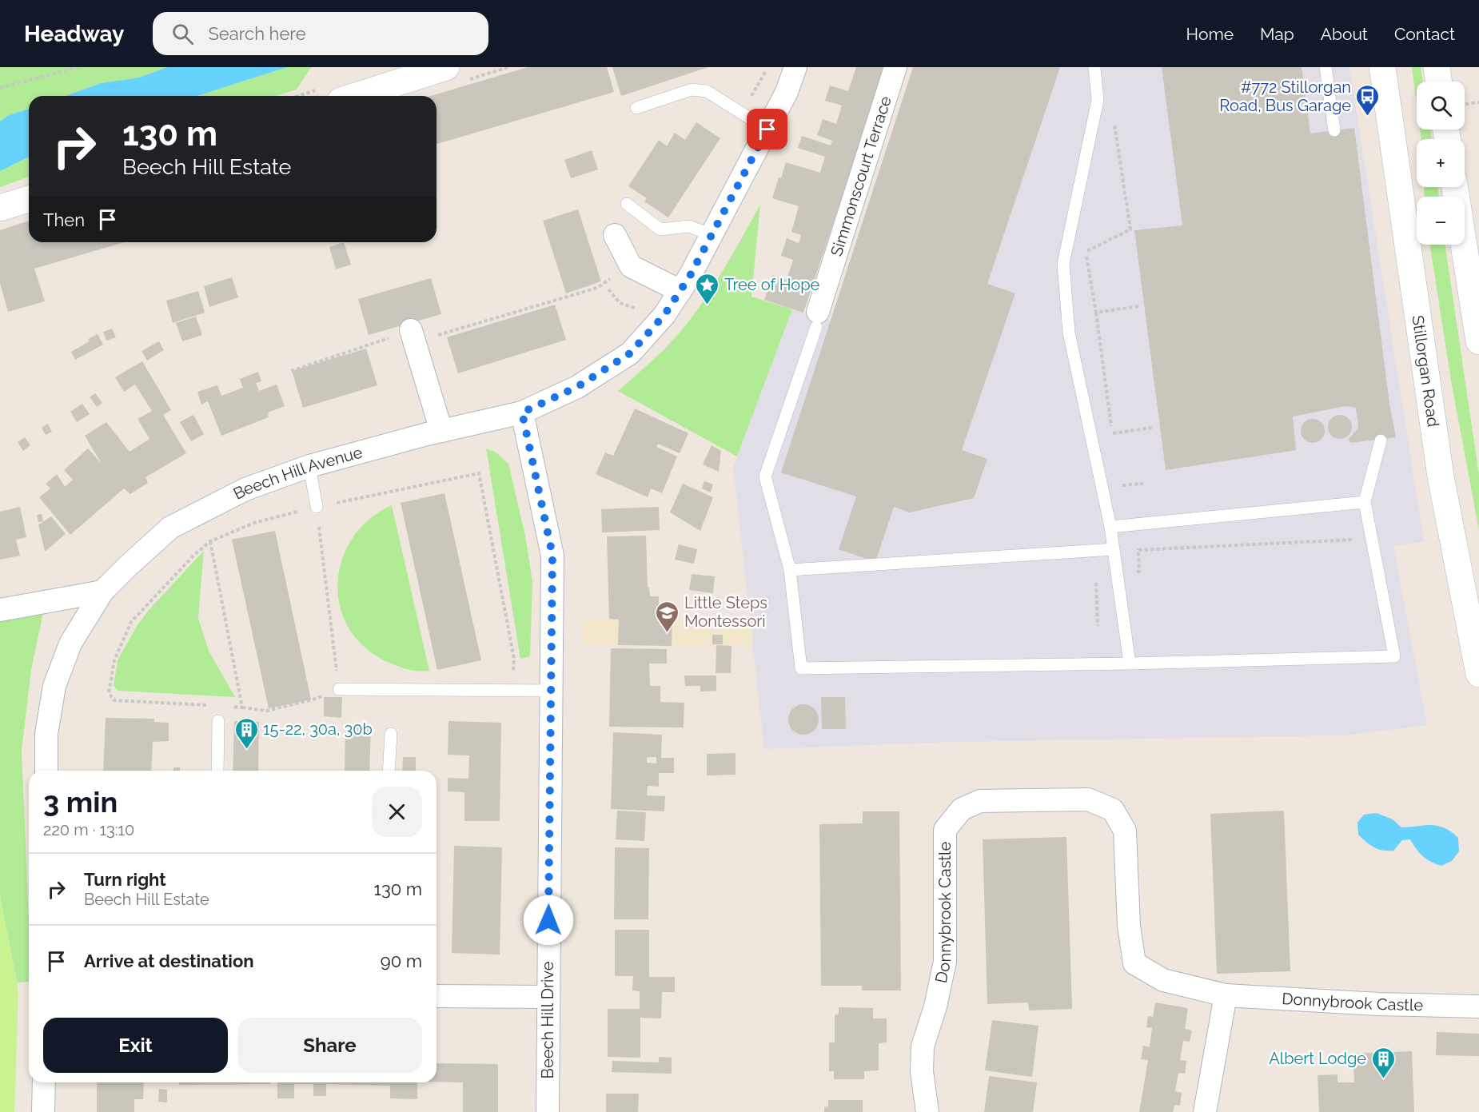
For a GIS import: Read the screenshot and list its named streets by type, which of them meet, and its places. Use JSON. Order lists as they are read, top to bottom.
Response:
{
  "streets": {
    "main road": ["Stillorgan Road"],
    "street": [
      "Simmonscourt Terrace",
      "Beech Hill Avenue",
      "Donnybrook Castle",
      "Beech Hill Drive"
    ]
  },
  "crossings": [
    ["Beech Hill Avenue", "Beech Hill Drive"]
  ],
  "places": {
    "bus stop": ["#772 Stillorgan Road, Bus Garage"],
    "place": ["Tree of Hope"],
    "school or university": ["Little Steps Montessori"],
    "building": ["15-22, 30a, 30b", "Albert Lodge"]
  },
  "page": {
    "header": "Headway",
    "search": "Search here",
    "nav": [
      "Home",
      "Map",
      "About",
      "Contact"
    ],
    "map_buttons": ["+", "−"],
    "turn": ["130 m", "Beech Hill Estate"],
    "then": "Then",
    "heading": ["3 min", "220 m · 13:10"],
    "list": [
      {
        "name": "Turn right",
        "note": "Beech Hill Estate",
        "value": "130 m"
      },
      {
        "name": "Arrive at destination",
        "value": "90 m"
      }
    ],
    "buttons": ["Exit", "Share"]
  }
}
